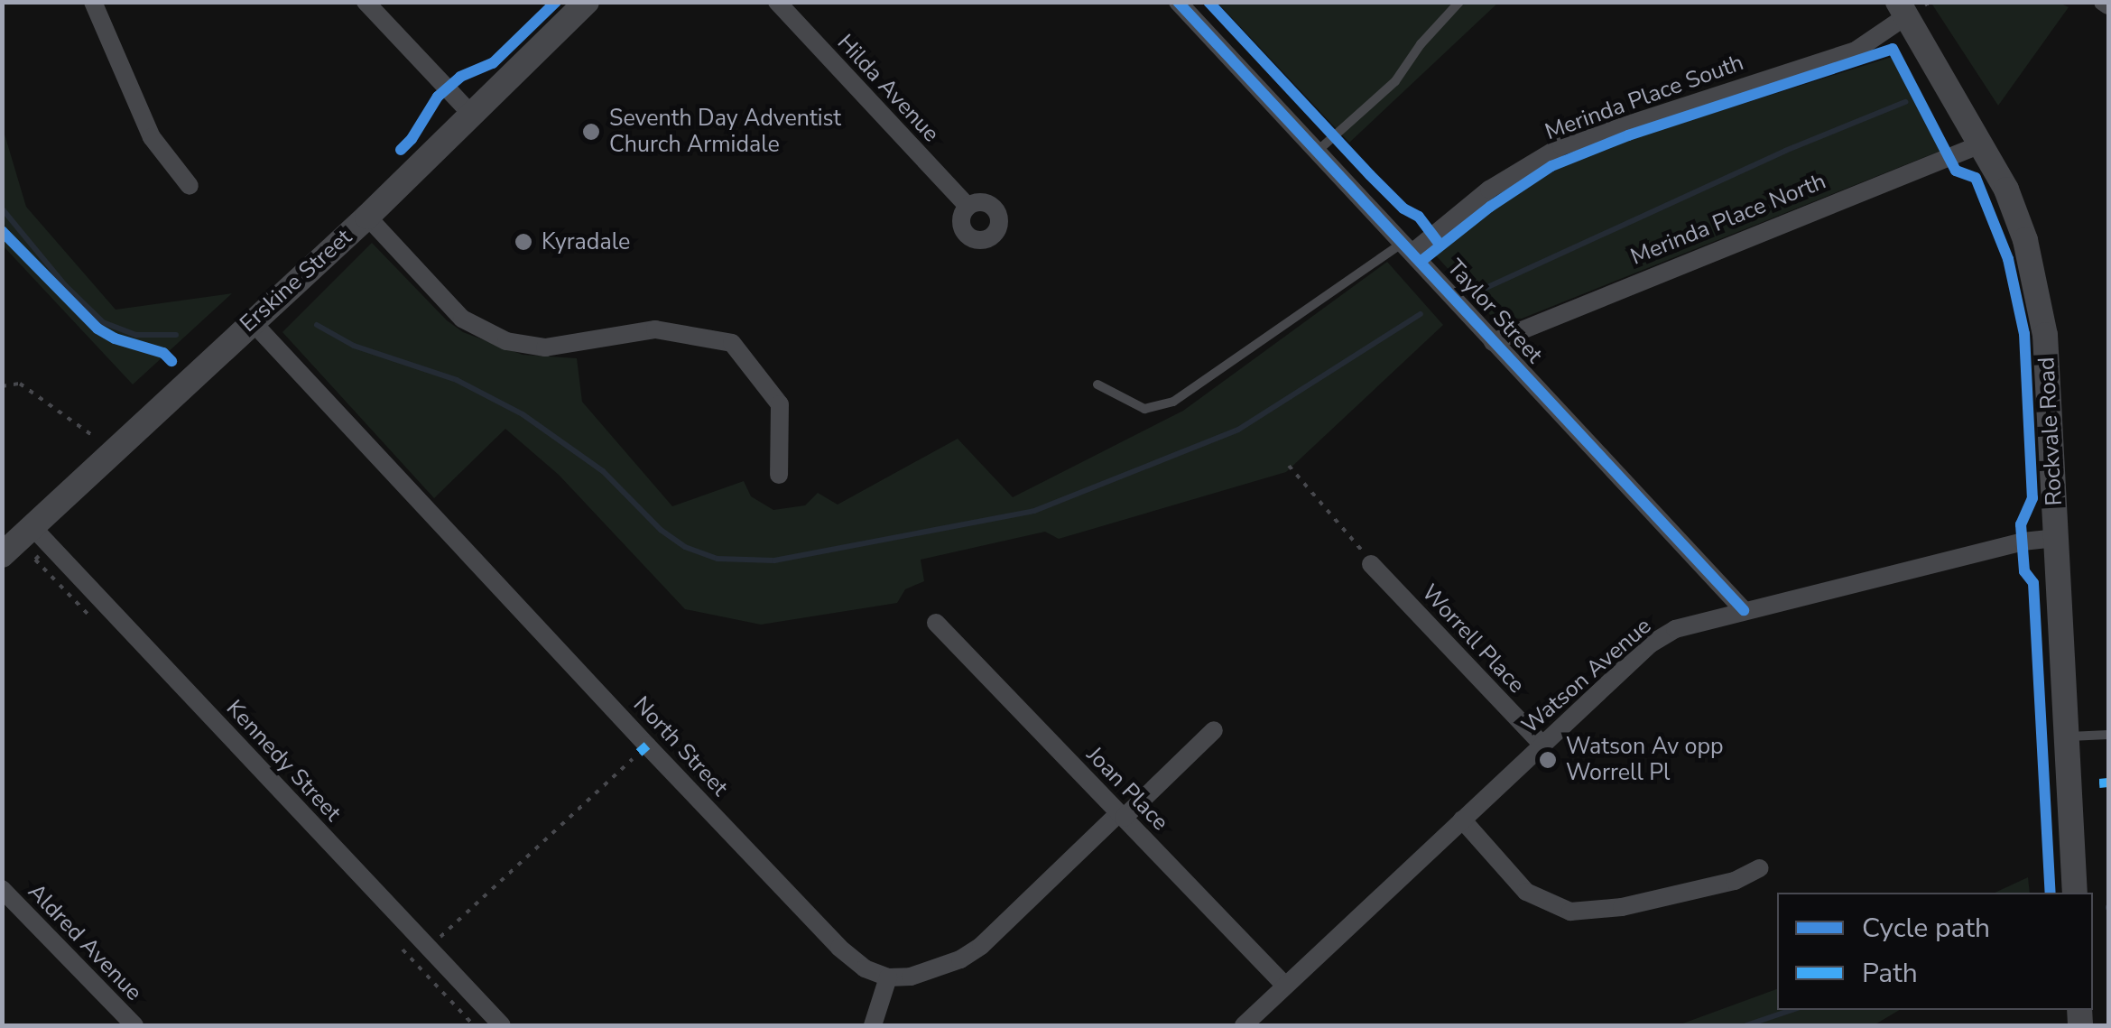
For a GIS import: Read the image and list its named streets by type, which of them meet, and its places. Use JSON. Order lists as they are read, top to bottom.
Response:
{
  "streets": {
    "street": [
      "Hilda Avenue",
      "Merinda Place South",
      "Merinda Place North",
      "Erskine Street",
      "Taylor Street",
      "Rockvale Road",
      "Worrell Place",
      "Watson Avenue",
      "North Street",
      "Kennedy Street",
      "Joan Place",
      "Aldred Avenue"
    ]
  },
  "crossings": [
    ["Merinda Place South", "Taylor Street"],
    ["Merinda Place South", "Rockvale Road"],
    ["Merinda Place North", "Taylor Street"],
    ["Merinda Place North", "Rockvale Road"],
    ["Erskine Street", "North Street"],
    ["Erskine Street", "Kennedy Street"],
    ["Taylor Street", "Watson Avenue"],
    ["Rockvale Road", "Watson Avenue"],
    ["Worrell Place", "Watson Avenue"],
    ["Watson Avenue", "Joan Place"]
  ],
  "places": ["Seventh Day Adventist Church Armidale", "Kyradale", "Watson Av opp Worrell Pl"],
  "legend": ["Cycle path", "Path"]
}
